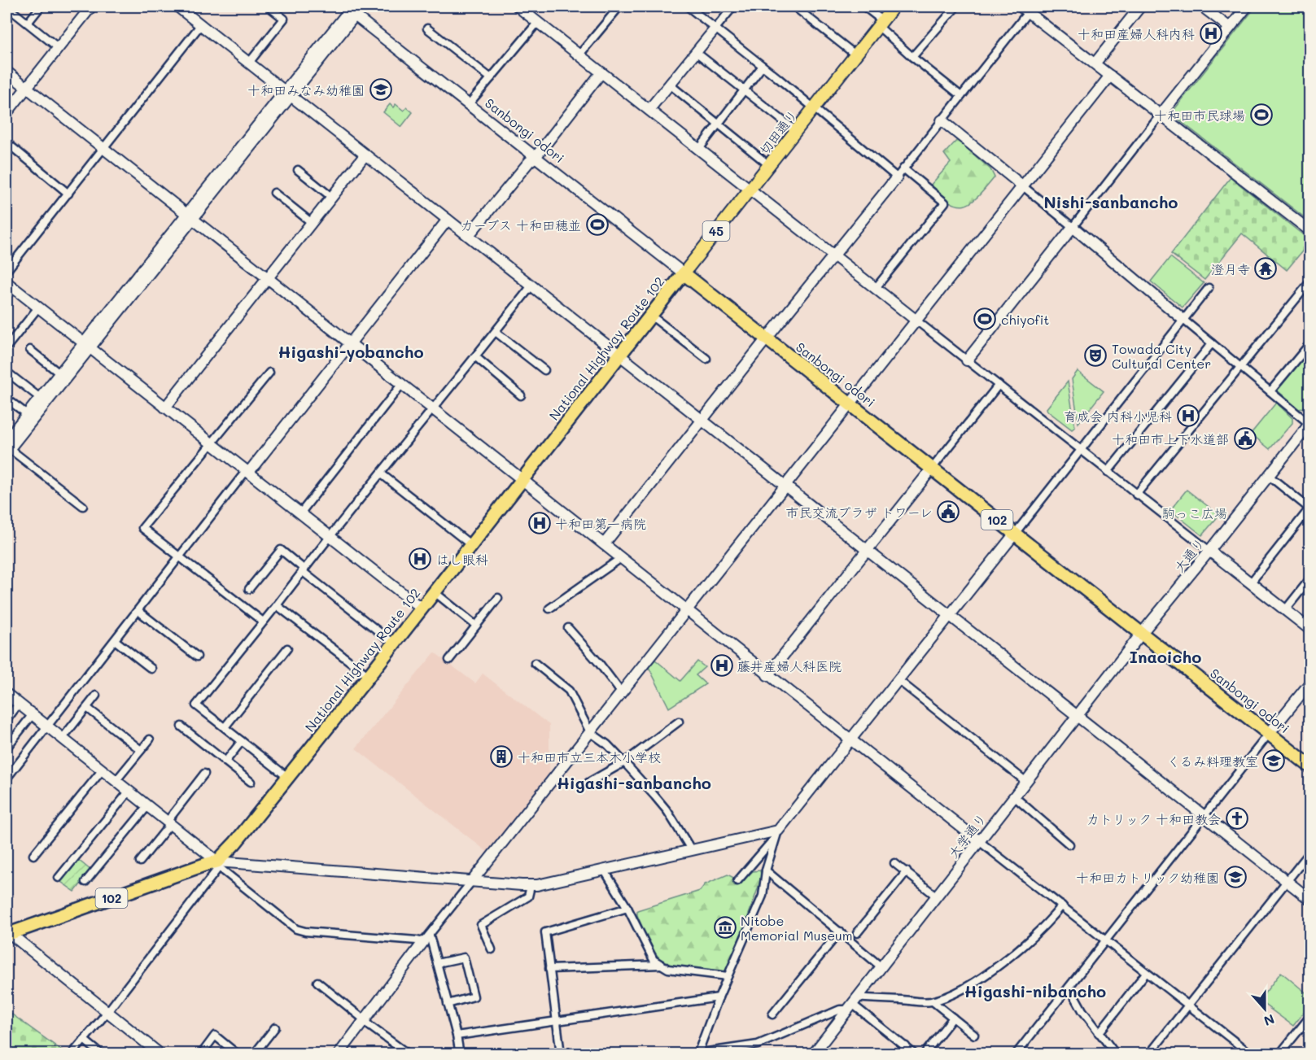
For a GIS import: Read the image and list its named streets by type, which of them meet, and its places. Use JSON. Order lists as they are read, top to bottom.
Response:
{
  "streets": {
    "highway": ["Sanbongi odori", "National Highway Route 102", "102"],
    "main road": ["切田通り", "45"],
    "street": ["大通り", "大学通り"]
  },
  "crossings": [
    ["Sanbongi odori", "切田通り"],
    ["Sanbongi odori", "National Highway Route 102"],
    ["Sanbongi odori", "大通り"],
    ["Sanbongi odori", "大学通り"],
    ["切田通り", "National Highway Route 102"],
    ["大通り", "大学通り"]
  ],
  "districts": [
    "Nishi-sanbancho",
    "Higashi-yobancho",
    "Inaoicho",
    "Higashi-sanbancho",
    "Higashi-nibancho"
  ],
  "parks": ["駒っこ広場"],
  "places": {
    "hospital": [
      "十和田産婦人科内科",
      "育成会 内科小児科",
      "十和田第一病院",
      "はし眼科",
      "藤井産婦人科医院"
    ],
    "school or university": ["十和田みなみ幼稚園", "くるみ料理教室", "十和田カトリック幼稚園"],
    "sports": ["十和田市民球場", "カーブス 十和田穂並", "chiyofit"],
    "temple": ["澄月寺"],
    "theatre": ["Towada City Cultural Center"],
    "public building": ["十和田市上下水道部", "市民交流プラザ トワーレ"],
    "building": ["十和田市立三本木小学校"],
    "church": ["カトリック 十和田教会"],
    "museum": ["Nitobe Memorial Museum"]
  },
  "north": "bottom"
}
